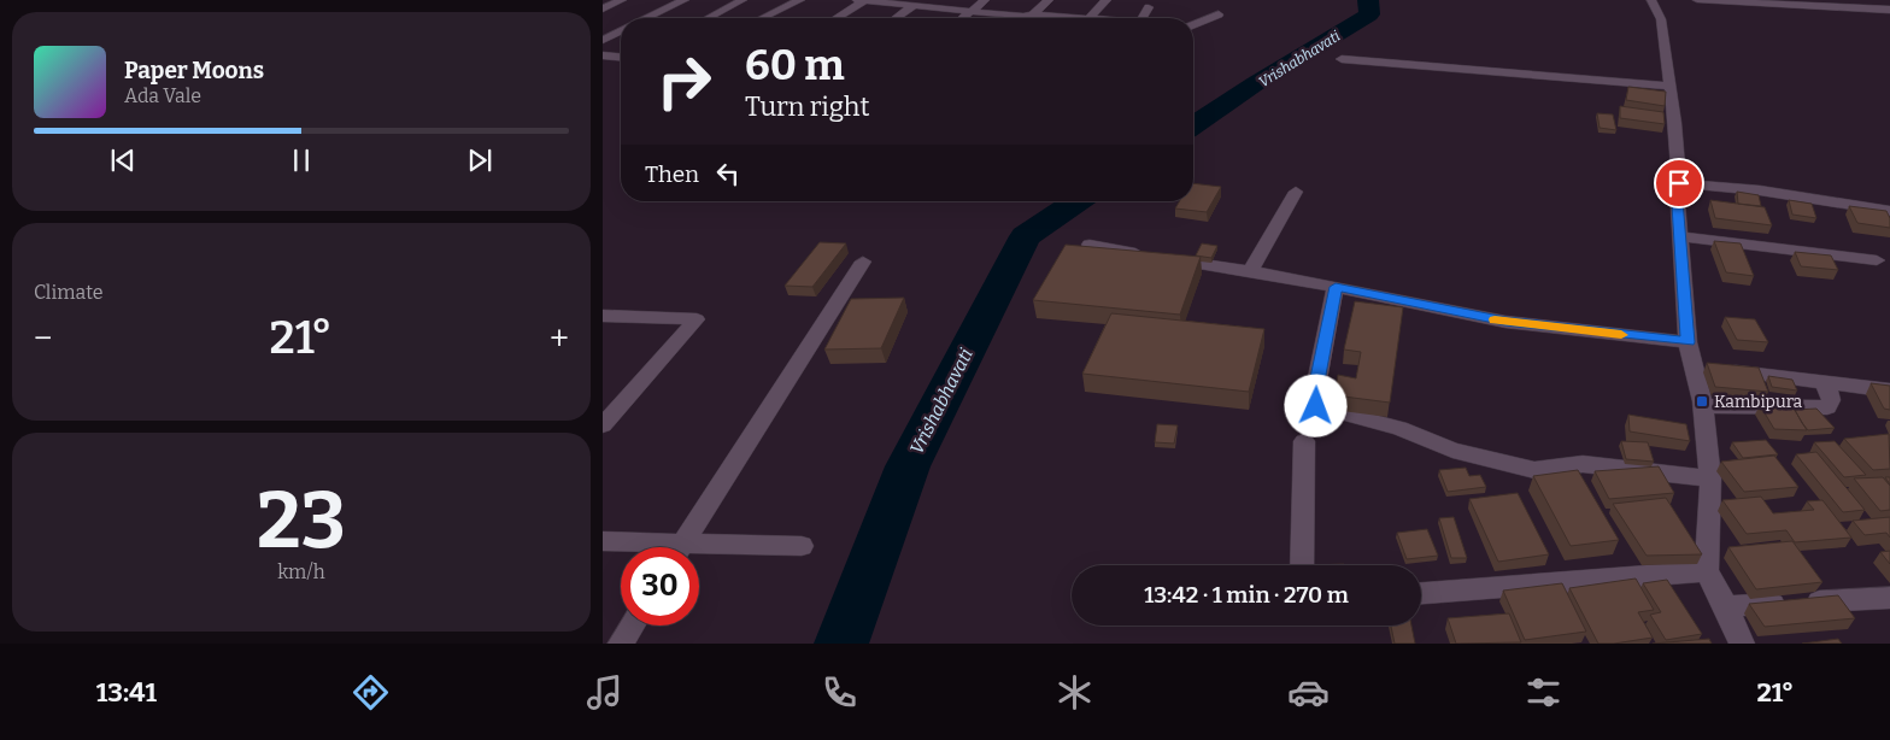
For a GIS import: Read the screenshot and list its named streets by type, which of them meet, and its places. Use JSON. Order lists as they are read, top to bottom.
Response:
{
  "water": ["Vrishabhavati"],
  "places": {
    "transit": ["Kambipura"]
  },
  "page": {
    "turn": ["60 m", "Turn right"],
    "song": ["Paper Moons", "Ada Vale"],
    "then": "Then",
    "tile": [
      "Climate",
      ["23", "km/h"]
    ],
    "heat": ["−", "21°", "+"],
    "limit": "30",
    "trip": "13:42 · 1 min · 270 m",
    "tabs": ["13:41", "21°"]
  }
}
